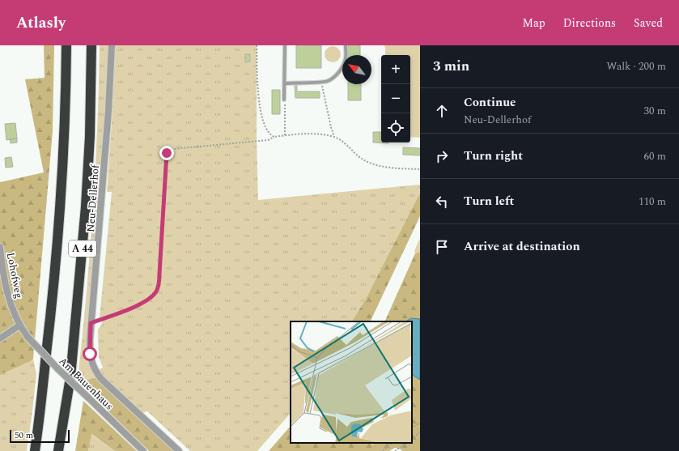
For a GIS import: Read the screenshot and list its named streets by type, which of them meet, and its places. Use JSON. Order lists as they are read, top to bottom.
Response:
{
  "streets": {
    "highway": ["A 44"],
    "street": ["Neu-Dellerhof", "Lohofweg", "Am Bauenhaus"]
  },
  "crossings": [
    ["Lohofweg", "Am Bauenhaus"]
  ],
  "scale_bar": "50 m",
  "north": "top left",
  "page": {
    "header": "Atlasly",
    "nav": ["Map", "Directions", "Saved"],
    "heading": ["3 min", "Walk · 200 m"],
    "map_buttons": ["+", "−"],
    "list": [
      ["Continue", "Neu-Dellerhof", "30 m"],
      ["Turn right", "60 m"],
      ["Turn left", "110 m"],
      "Arrive at destination"
    ],
    "scale": "50 m"
  }
}
